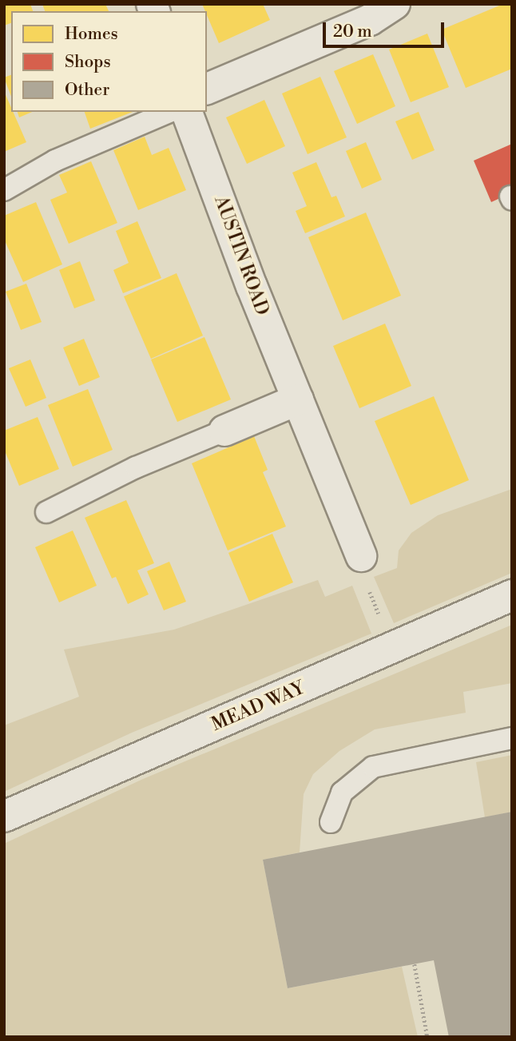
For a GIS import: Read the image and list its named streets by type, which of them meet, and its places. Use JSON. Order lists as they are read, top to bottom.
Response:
{
  "streets": {
    "street": ["AUSTIN ROAD", "MEAD WAY"]
  },
  "legend": ["Homes", "Shops", "Other"],
  "scale_bar": "20 m"
}
